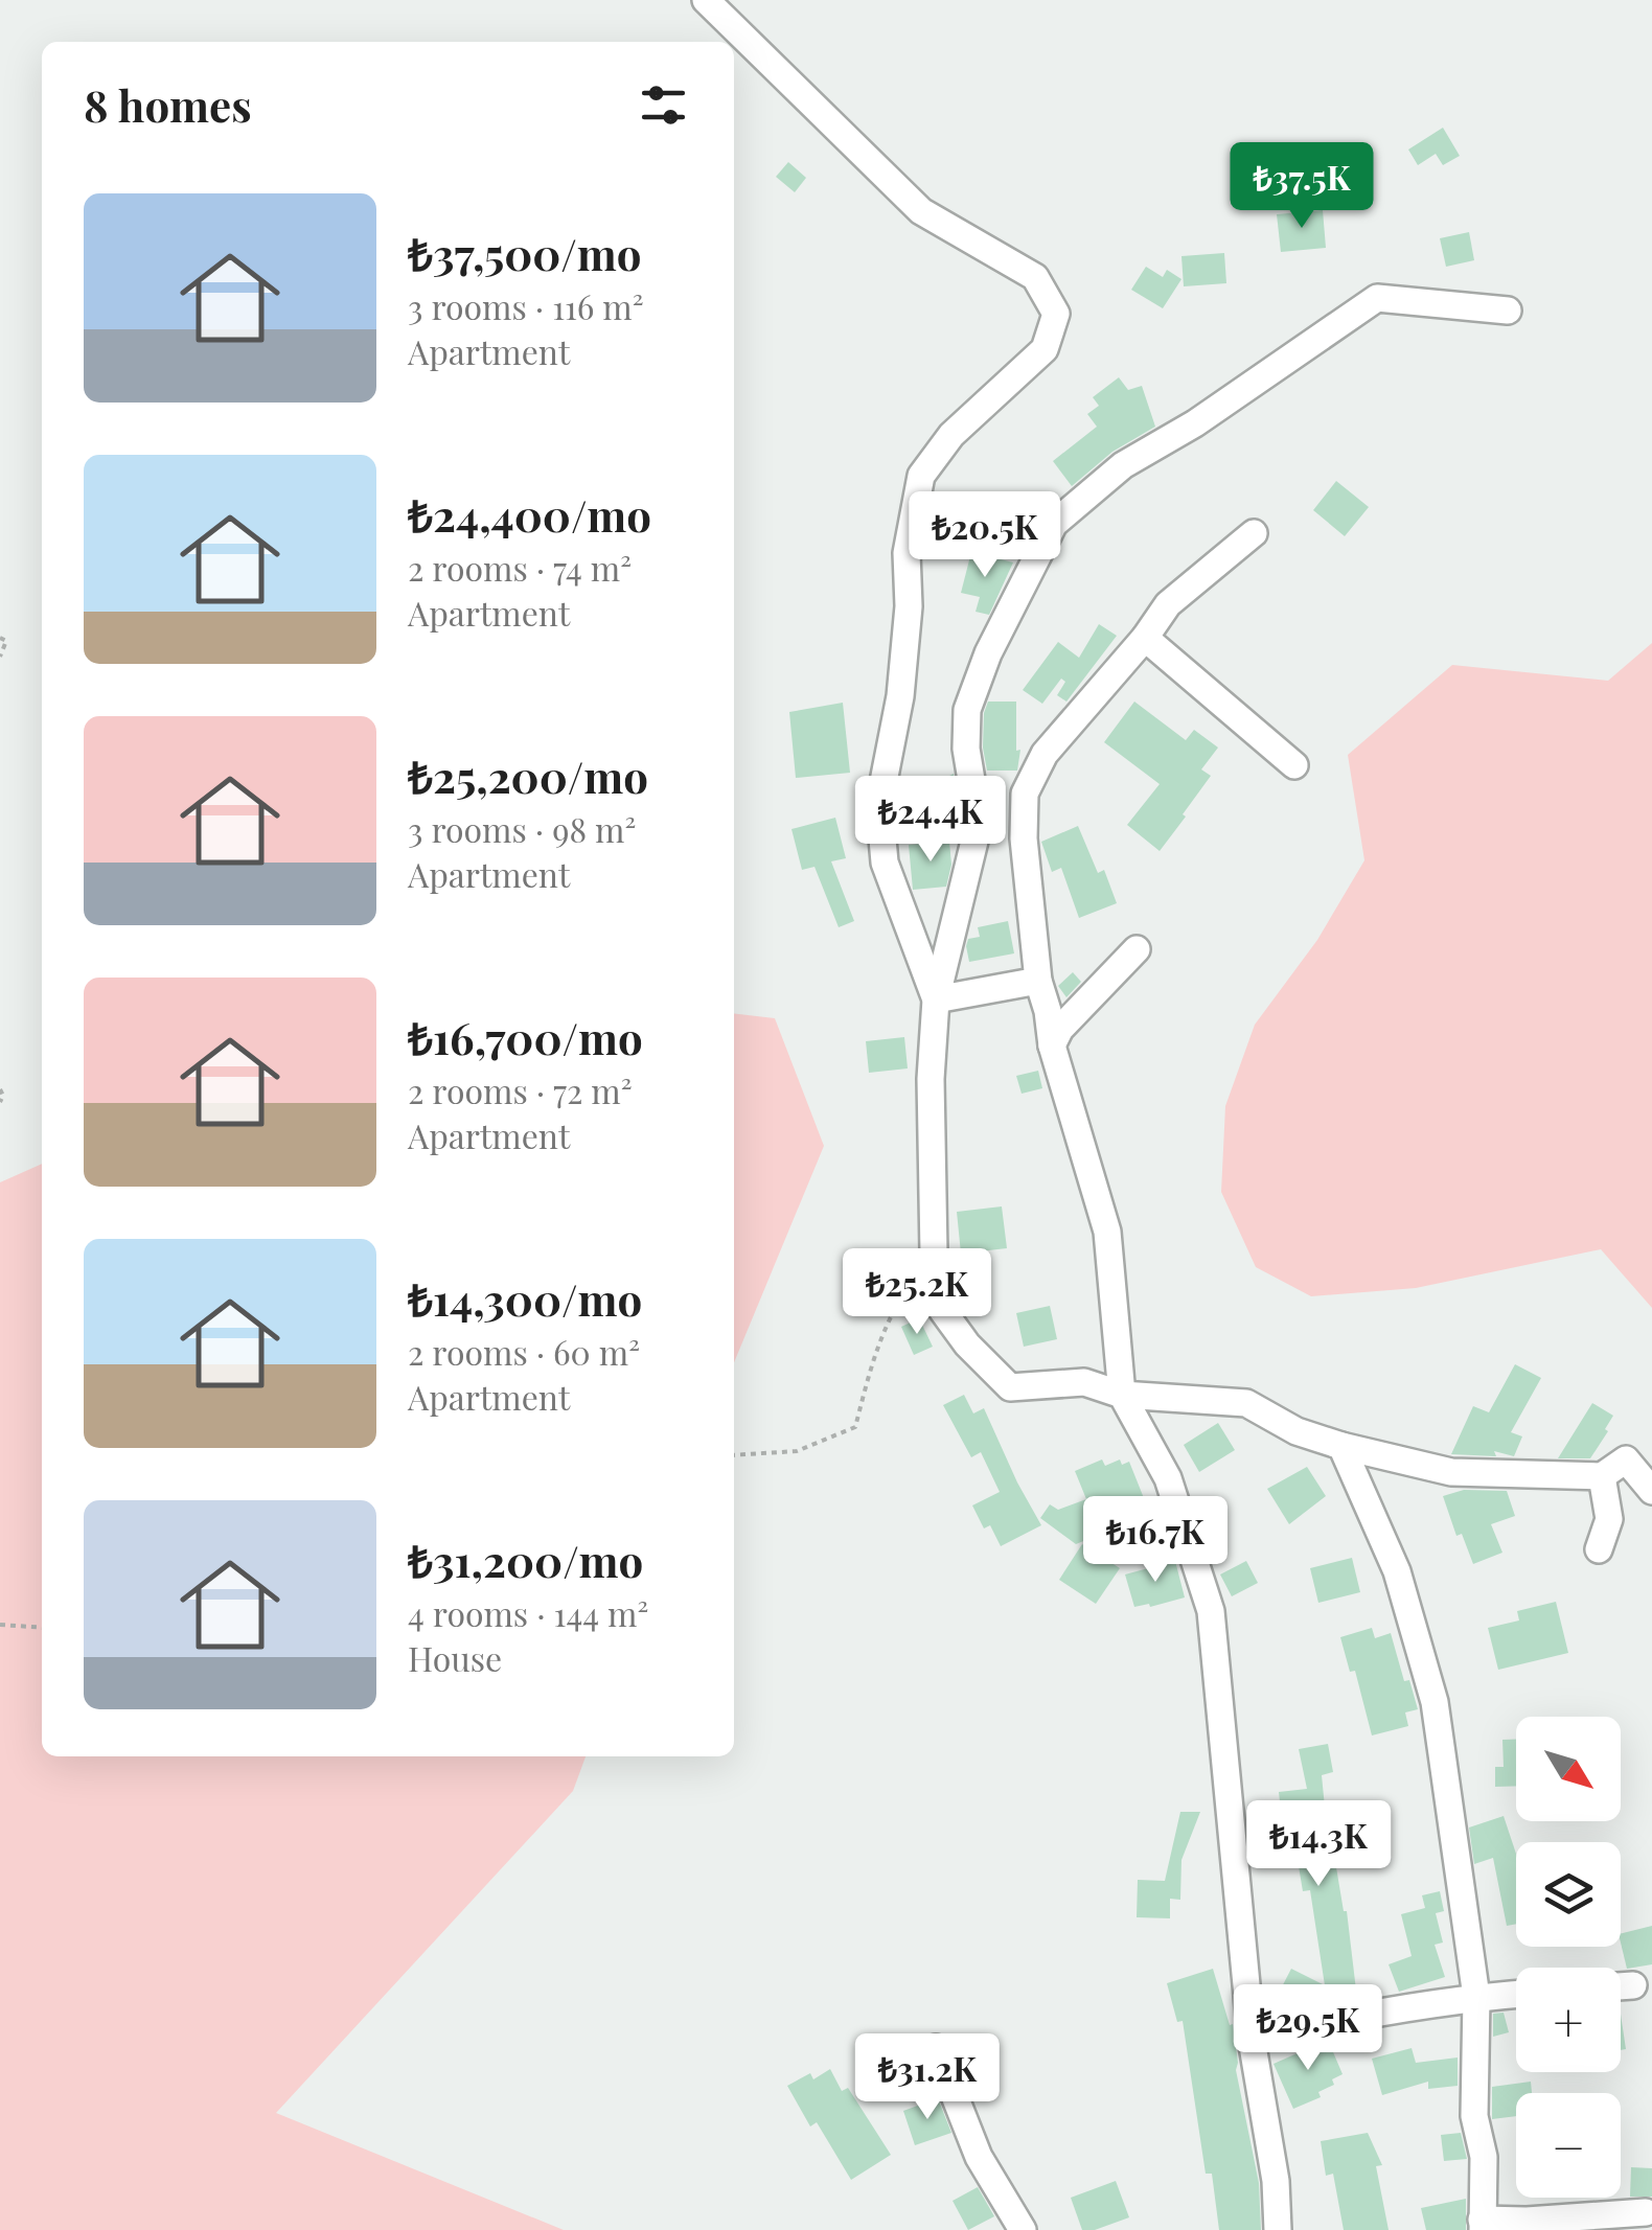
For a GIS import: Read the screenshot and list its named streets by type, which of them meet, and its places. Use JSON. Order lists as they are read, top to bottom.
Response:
{
  "north": "bottom right",
  "page": {
    "heading": "8 homes",
    "price": [
      "₺37.5K",
      "₺20.5K",
      "₺24.4K",
      "₺25.2K",
      "₺16.7K",
      "₺14.3K",
      "₺29.5K",
      "₺31.2K"
    ],
    "list": [
      {
        "name": "₺37,500/mo",
        "note": "3 rooms · 116 m² · Apartment"
      },
      {
        "name": "₺24,400/mo",
        "note": "2 rooms · 74 m² · Apartment"
      },
      {
        "name": "₺25,200/mo",
        "note": "3 rooms · 98 m² · Apartment"
      },
      {
        "name": "₺16,700/mo",
        "note": "2 rooms · 72 m² · Apartment"
      },
      {
        "name": "₺14,300/mo",
        "note": "2 rooms · 60 m² · Apartment"
      },
      {
        "name": "₺31,200/mo",
        "note": "4 rooms · 144 m² · House"
      }
    ],
    "map_buttons": ["+", "−"]
  }
}
